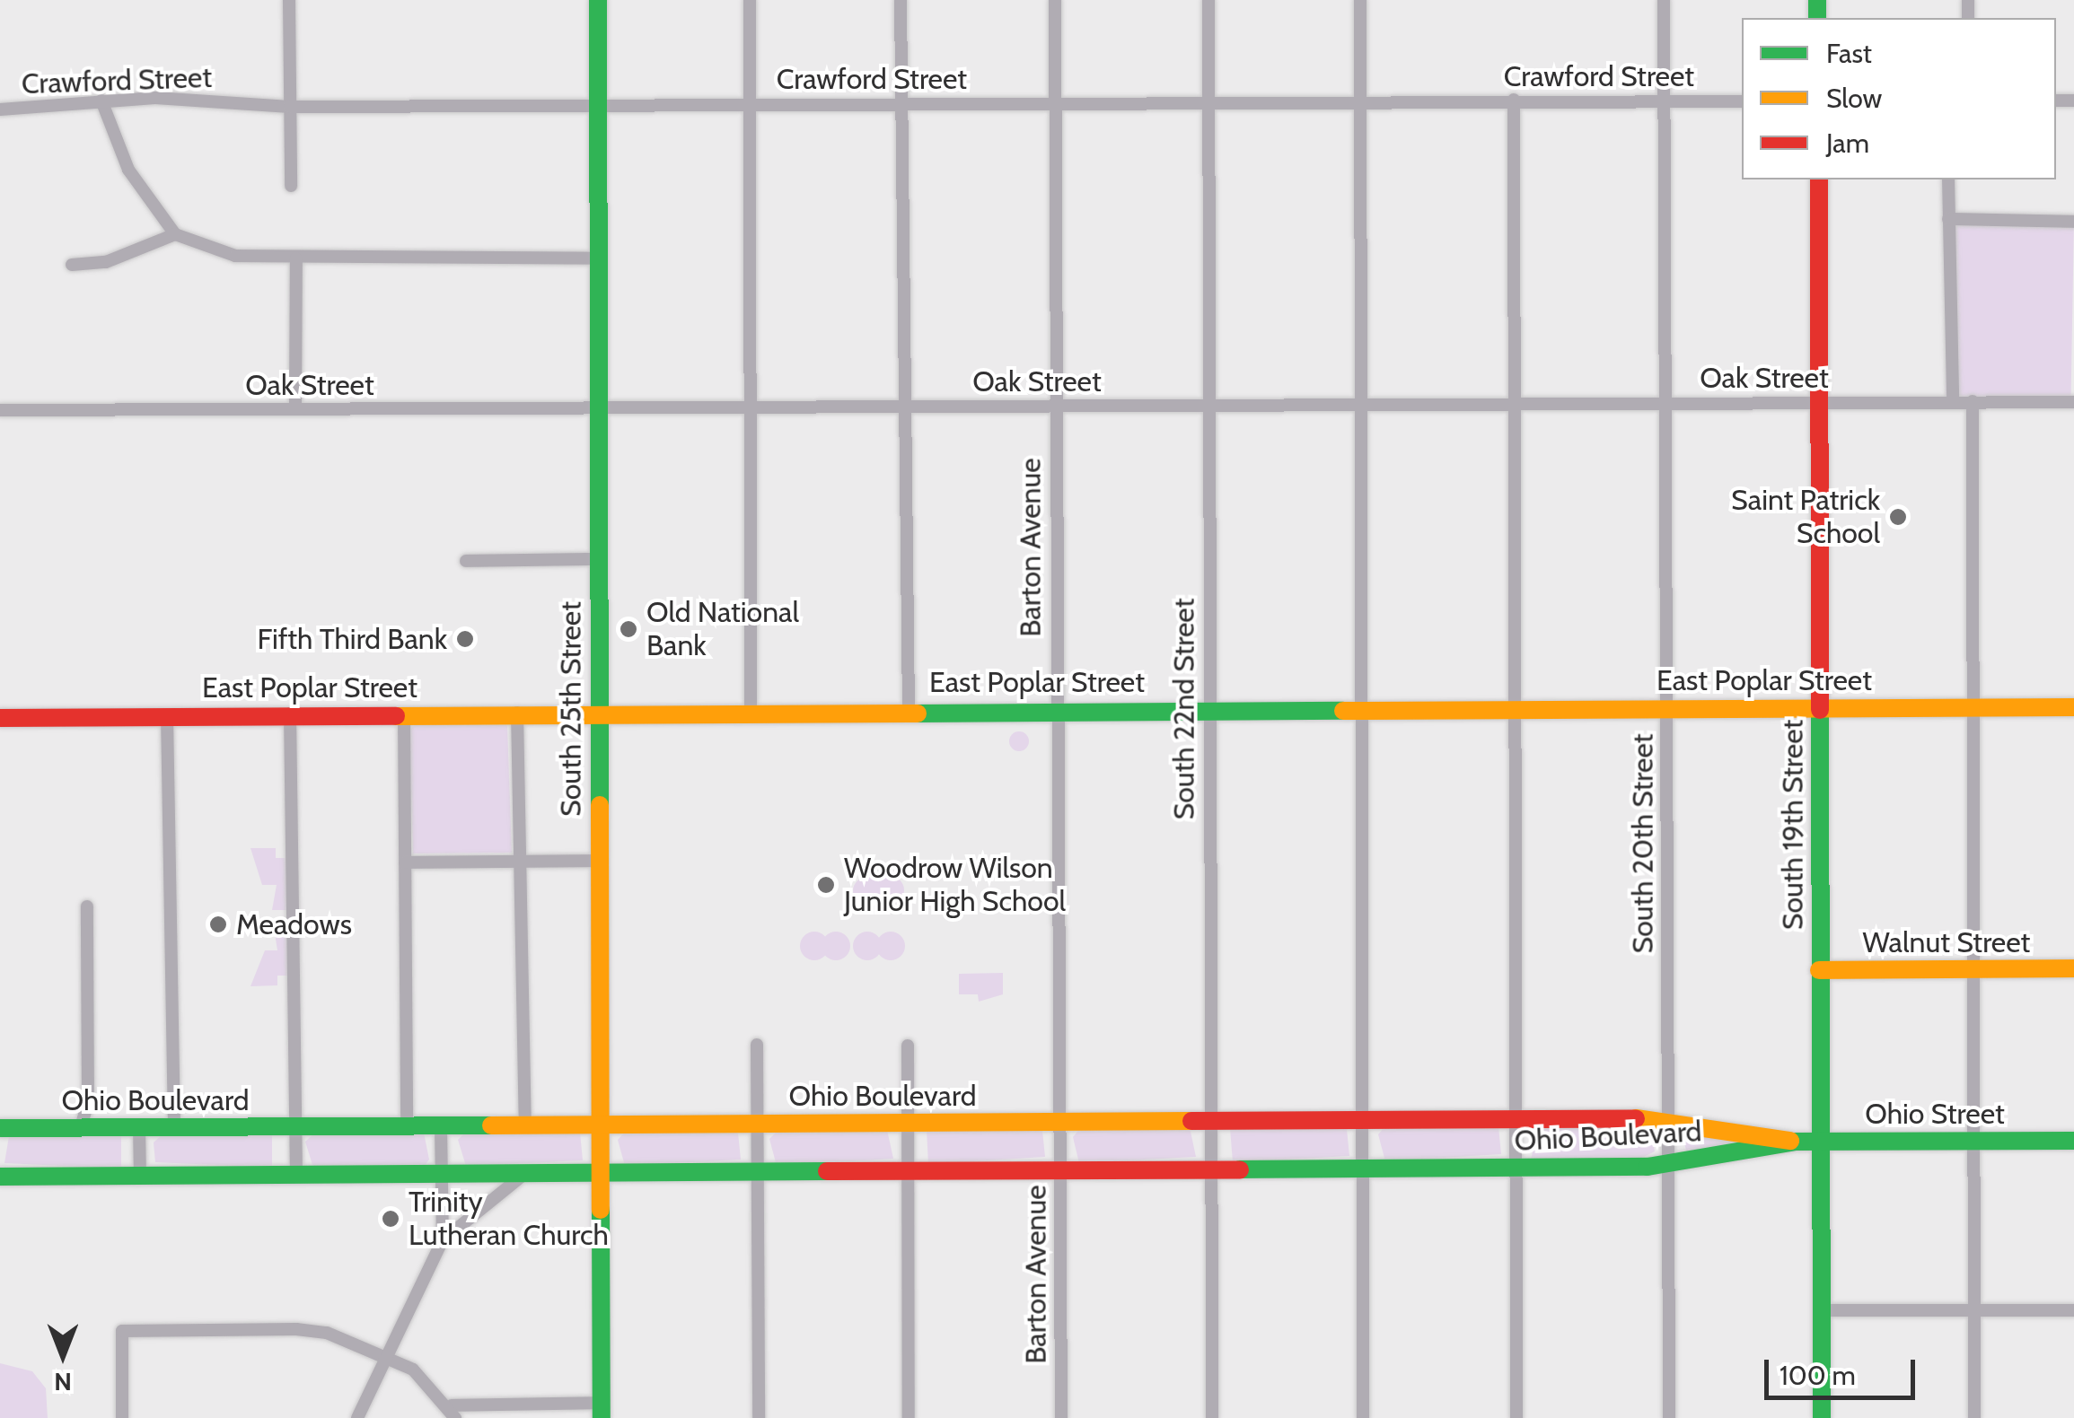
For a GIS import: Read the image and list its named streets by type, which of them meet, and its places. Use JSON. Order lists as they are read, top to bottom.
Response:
{
  "streets": {
    "street": [
      "Crawford Street",
      "Oak Street",
      "Barton Avenue",
      "East Poplar Street",
      "South 25th Street",
      "South 22nd Street",
      "South 19th Street",
      "South 20th Street",
      "Walnut Street",
      "Ohio Boulevard",
      "Ohio Street"
    ]
  },
  "crossings": [
    ["Crawford Street", "Barton Avenue"],
    ["Crawford Street", "South 25th Street"],
    ["Crawford Street", "South 22nd Street"],
    ["Crawford Street", "South 20th Street"],
    ["Oak Street", "Barton Avenue"],
    ["Oak Street", "South 25th Street"],
    ["Oak Street", "South 22nd Street"],
    ["Oak Street", "South 19th Street"],
    ["Oak Street", "South 20th Street"],
    ["Barton Avenue", "East Poplar Street"],
    ["Barton Avenue", "Ohio Boulevard"],
    ["East Poplar Street", "South 25th Street"],
    ["East Poplar Street", "South 22nd Street"],
    ["East Poplar Street", "South 19th Street"],
    ["East Poplar Street", "South 20th Street"],
    ["South 25th Street", "Ohio Boulevard"],
    ["South 22nd Street", "Ohio Boulevard"],
    ["South 19th Street", "Walnut Street"],
    ["South 19th Street", "Ohio Street"],
    ["South 20th Street", "Ohio Boulevard"],
    ["Ohio Boulevard", "Ohio Street"]
  ],
  "places": [
    "Saint Patrick School",
    "Old National Bank",
    "Fifth Third Bank",
    "Woodrow Wilson Junior High School",
    "Meadows",
    "Trinity Lutheran Church"
  ],
  "legend": ["Fast", "Slow", "Jam"],
  "scale_bar": "100 m",
  "north": "bottom"
}
